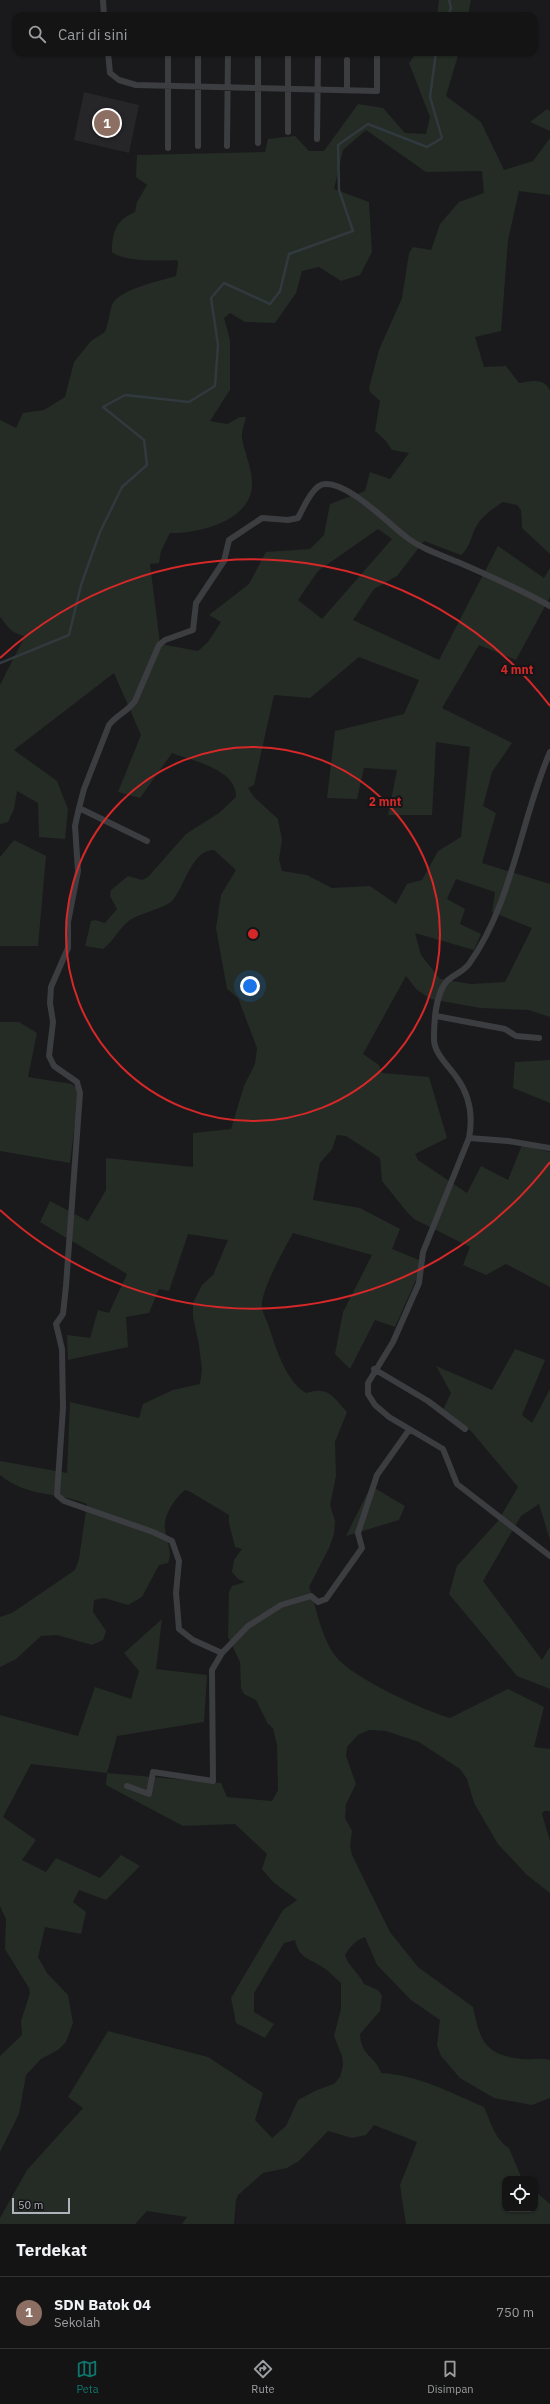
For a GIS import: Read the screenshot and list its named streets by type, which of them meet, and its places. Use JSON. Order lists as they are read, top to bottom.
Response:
{
  "scale_bar": "50 m",
  "page": {
    "search": "Cari di sini",
    "pins": "1",
    "scale": "50 m",
    "heading": "Terdekat",
    "list": [
      {
        "mark": "1",
        "name": "SDN Batok 04",
        "note": "Sekolah",
        "value": "750 m"
      }
    ],
    "nav": ["Peta", "Rute", "Disimpan"]
  },
  "rings": ["4 mnt", "2 mnt"]
}
